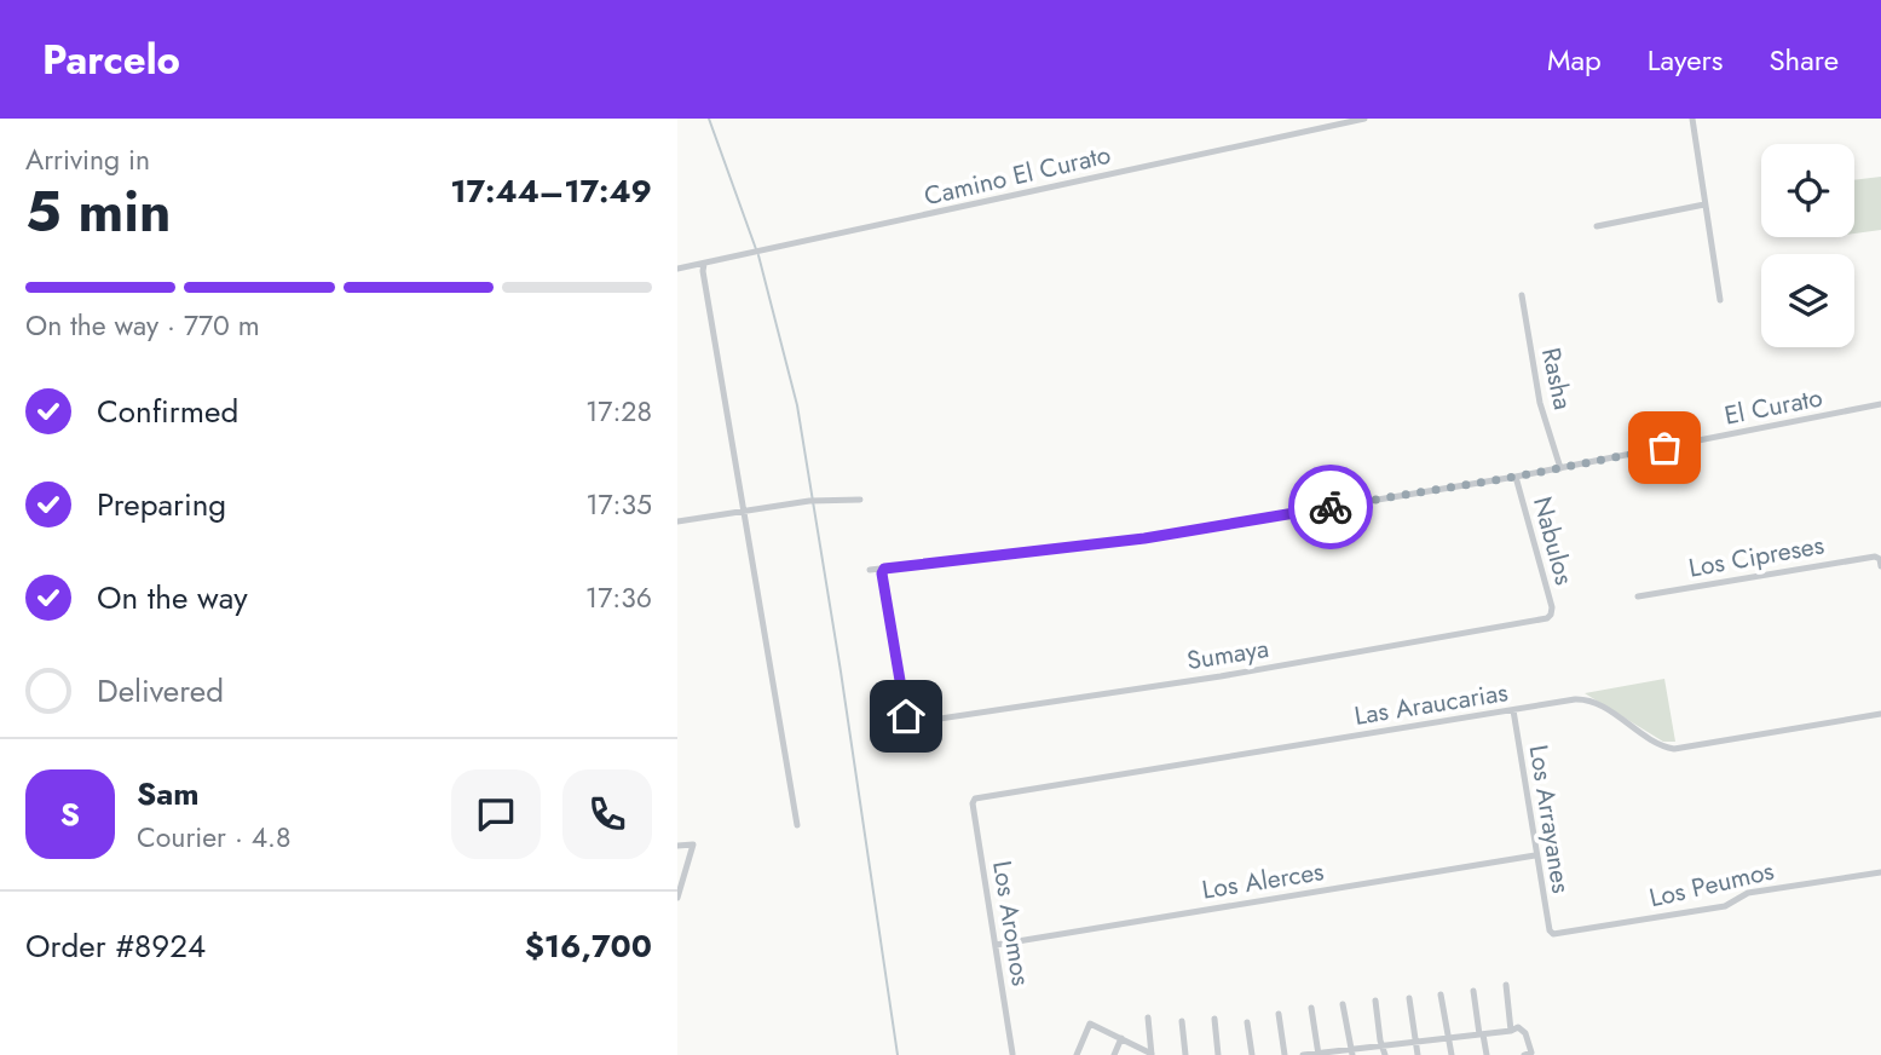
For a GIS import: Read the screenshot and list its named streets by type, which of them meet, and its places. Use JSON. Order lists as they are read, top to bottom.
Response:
{
  "streets": {
    "street": [
      "Camino El Curato",
      "Rasha",
      "El Curato",
      "Nabulos",
      "Los Cipreses",
      "Sumaya",
      "Las Araucarias",
      "Los Arrayanes",
      "Los Alerces",
      "Los Peumos",
      "Los Aromos"
    ]
  },
  "crossings": [
    ["Rasha", "El Curato"],
    ["El Curato", "Nabulos"],
    ["El Curato", "Sumaya"],
    ["Nabulos", "Sumaya"],
    ["Las Araucarias", "Los Arrayanes"],
    ["Las Araucarias", "Los Aromos"],
    ["Los Arrayanes", "Los Alerces"],
    ["Los Arrayanes", "Los Peumos"],
    ["Los Alerces", "Los Aromos"]
  ],
  "page": {
    "header": "Parcelo",
    "nav": ["Map", "Layers", "Share"],
    "heading": ["5 min", "Arriving in", "17:44–17:49"],
    "panel": [
      "Sam",
      "Courier · 4.8",
      "Order #8924",
      "$16,700"
    ],
    "bar": "On the way · 770 m",
    "list": [
      ["Confirmed", "17:28"],
      ["Preparing", "17:35"],
      ["On the way", "17:36"],
      "Delivered"
    ],
    "round": "S"
  }
}
